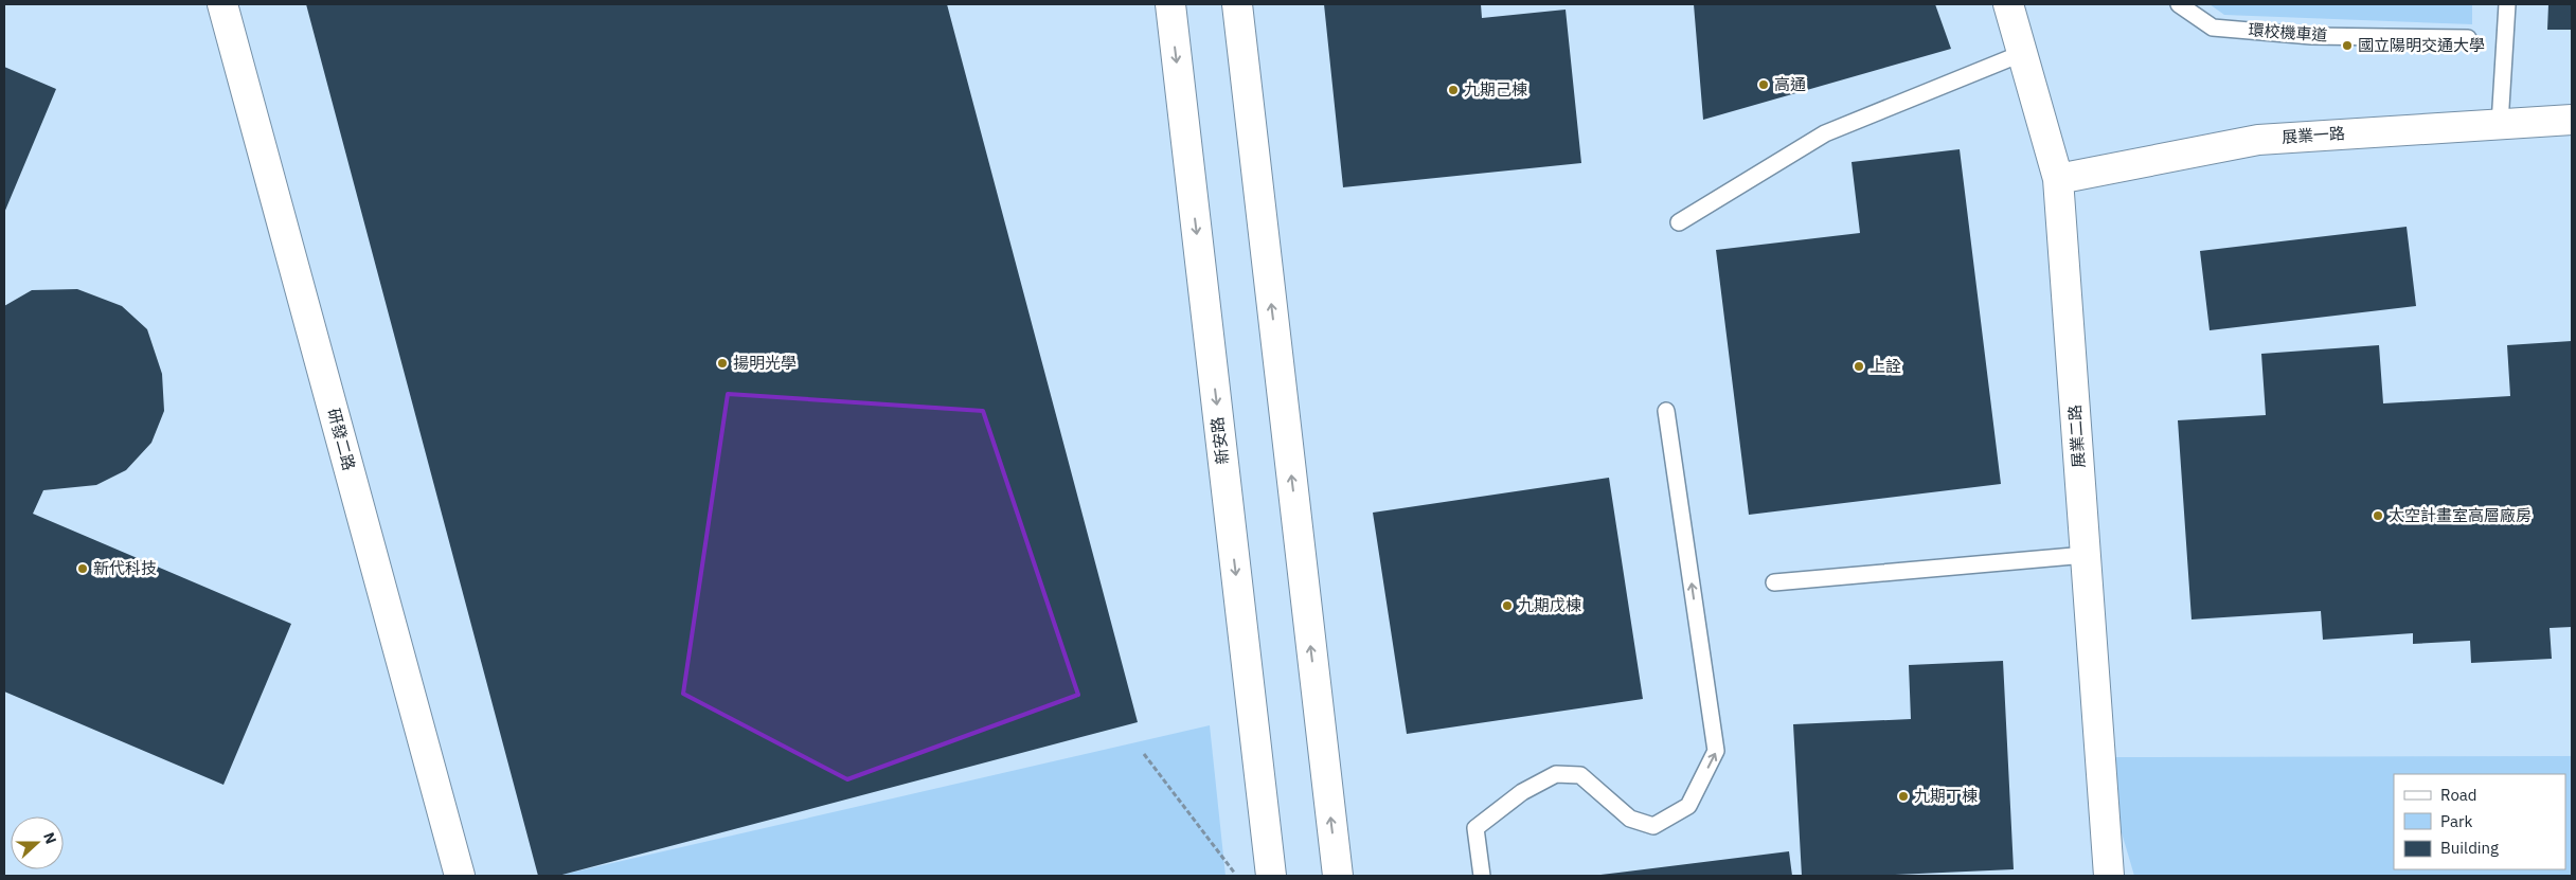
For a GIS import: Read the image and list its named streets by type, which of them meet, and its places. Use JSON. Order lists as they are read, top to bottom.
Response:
{
  "streets": {
    "street": [
      "展業一路",
      "展業二路",
      "研發二路",
      "新安路"
    ],
    "lane": ["環校機車道"]
  },
  "crossings": [
    ["展業一路", "展業二路"]
  ],
  "places": [
    "國立陽明交通大學",
    "高通",
    "九期己棟",
    "揚明光學",
    "上詮",
    "太空計畫室高層廠房",
    "新代科技",
    "九期戊棟",
    "九期丁棟"
  ],
  "legend": ["Road", "Park", "Building"],
  "north": "right"
}
